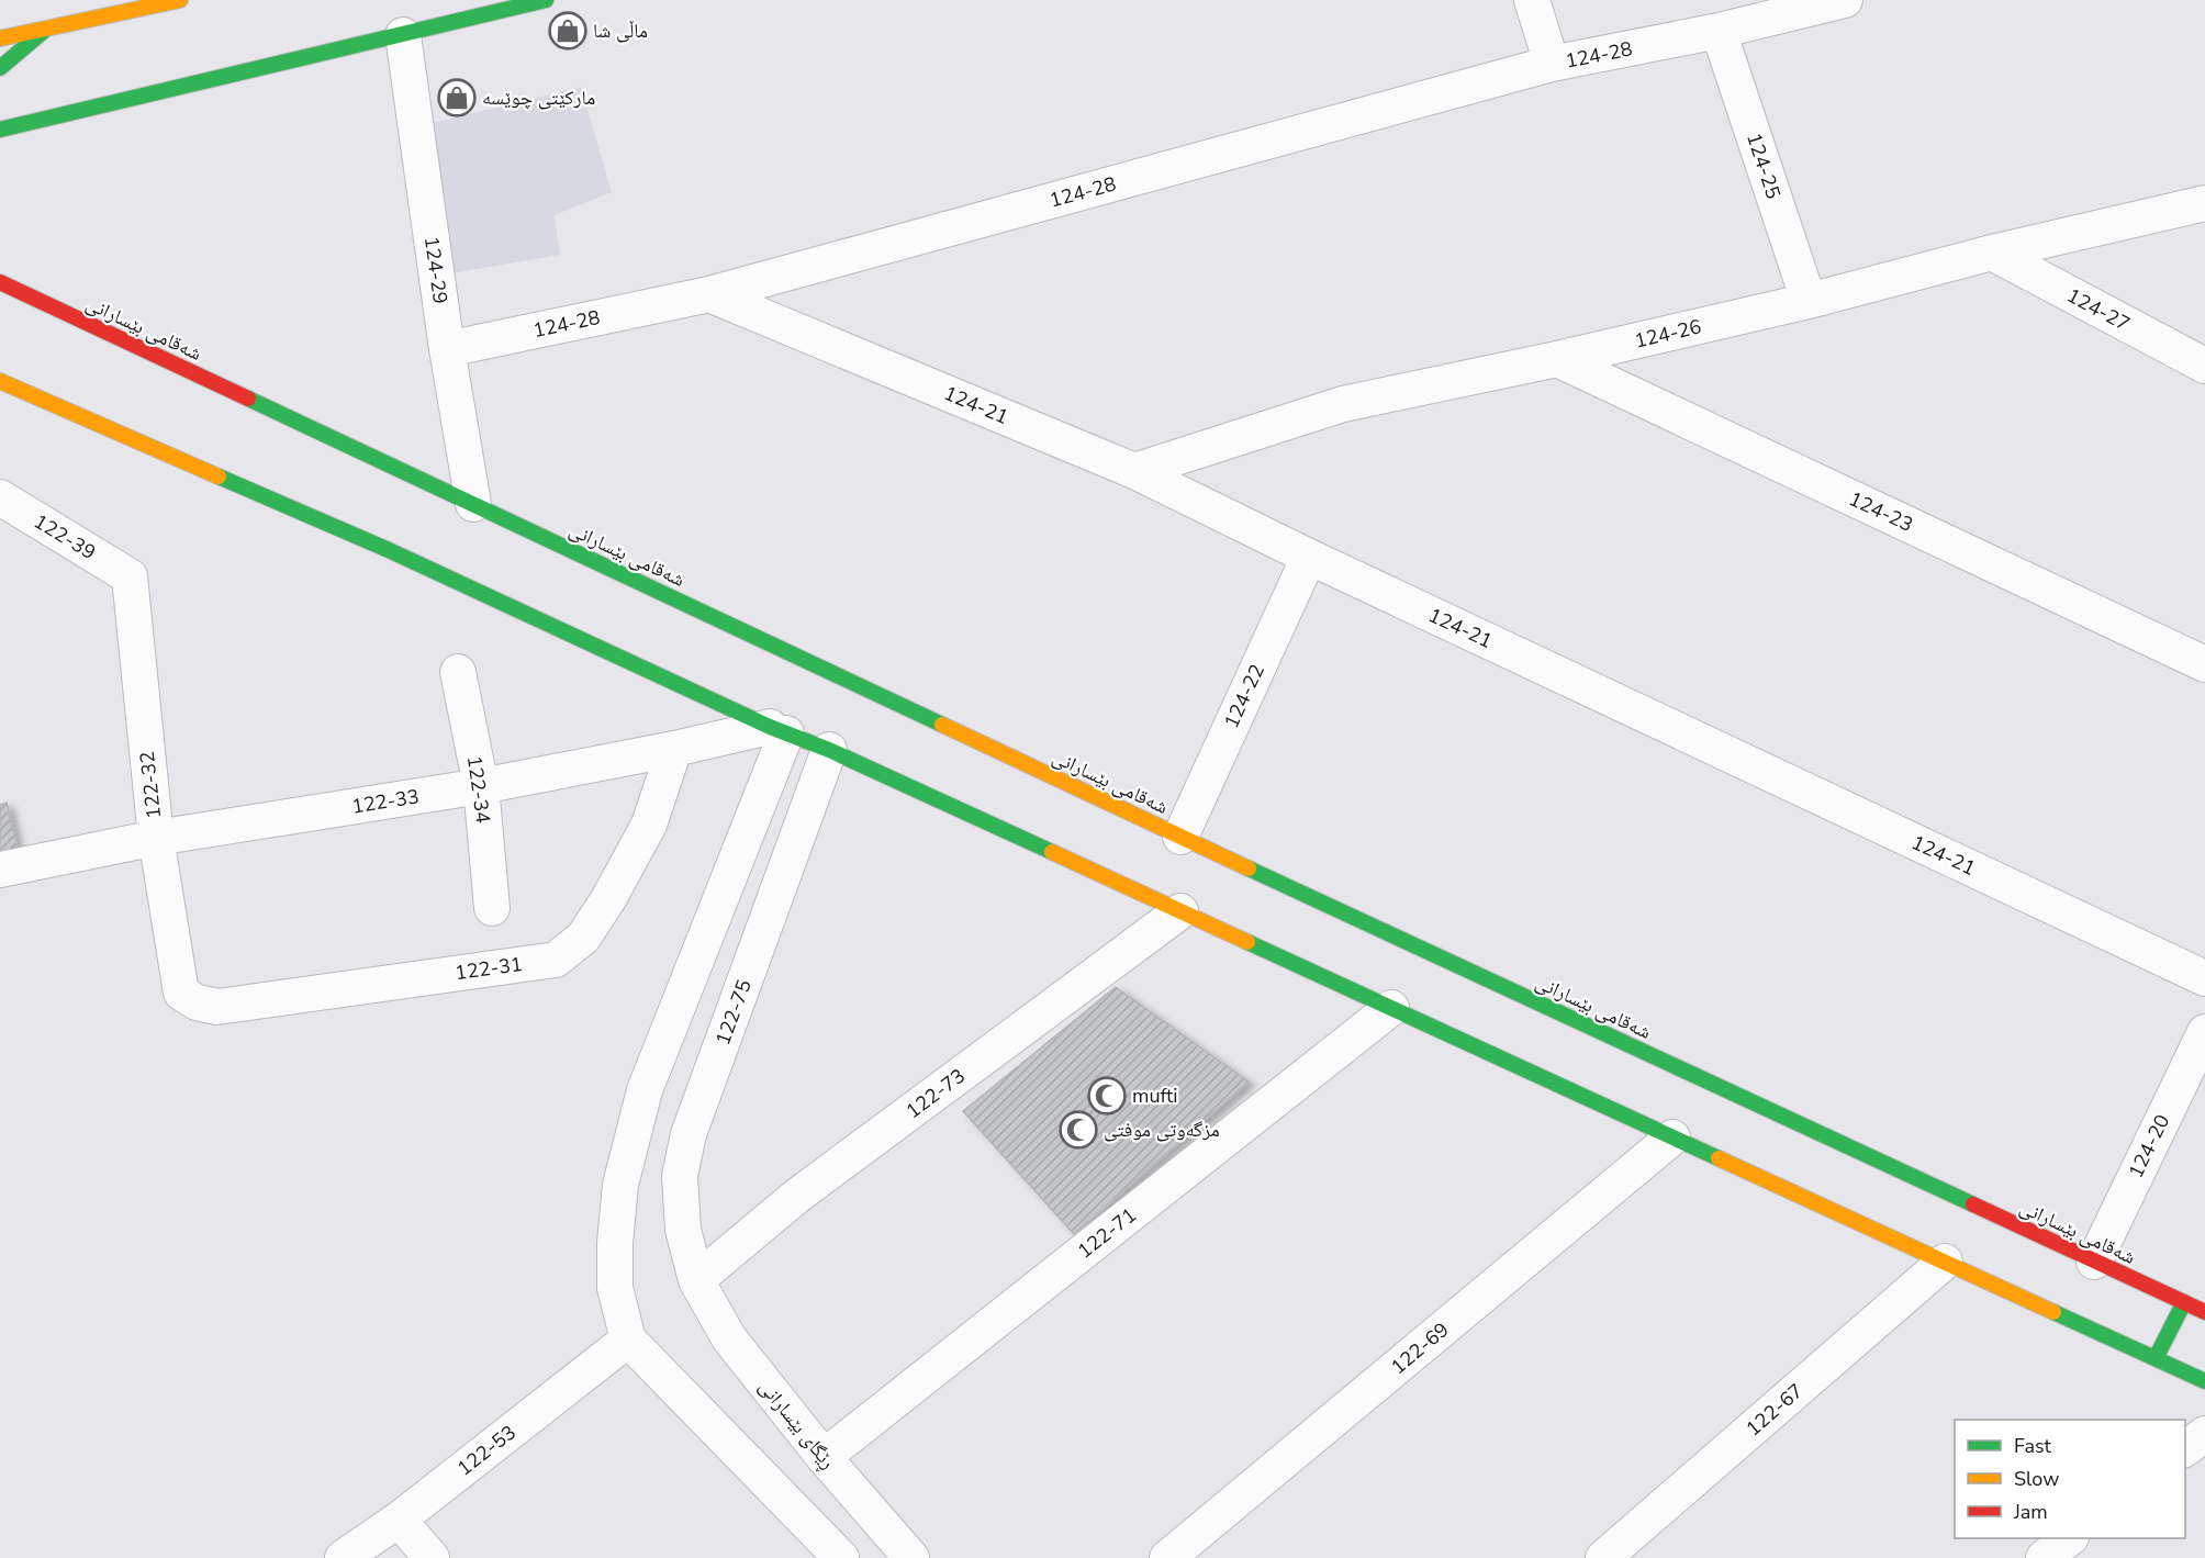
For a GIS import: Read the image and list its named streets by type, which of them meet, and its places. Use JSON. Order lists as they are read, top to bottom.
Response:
{
  "streets": {
    "main road": ["شەقامی بێسارانی"],
    "street": [
      "124-28",
      "124-25",
      "124-29",
      "124-27",
      "124-26",
      "124-21",
      "124-23",
      "122-39",
      "124-22",
      "122-32",
      "122-34",
      "122-33",
      "122-31",
      "122-75",
      "122-73",
      "124-20",
      "122-71",
      "122-69",
      "122-67",
      "ڕێگای بێسارانی",
      "122-53"
    ]
  },
  "crossings": [
    ["124-28", "124-25"],
    ["124-28", "124-29"],
    ["124-28", "124-21"],
    ["124-25", "124-26"],
    ["124-29", "شەقامی بێسارانی"],
    ["124-27", "124-26"],
    ["شەقامی بێسارانی", "124-22"],
    ["شەقامی بێسارانی", "124-20"],
    ["124-26", "124-21"],
    ["124-26", "124-23"],
    ["124-21", "124-22"],
    ["122-39", "122-32"],
    ["122-32", "122-33"],
    ["122-32", "122-31"],
    ["122-34", "122-33"],
    ["122-33", "122-31"],
    ["122-75", "122-73"],
    ["122-75", "ڕێگای بێسارانی"],
    ["122-73", "ڕێگای بێسارانی"],
    ["122-71", "ڕێگای بێسارانی"]
  ],
  "places": {
    "shop": ["ماڵی شا", "مارکێتی چوێسە"],
    "mosque": ["mufti", "مزگەوتی موفتی"]
  },
  "legend": ["Fast", "Slow", "Jam"]
}
